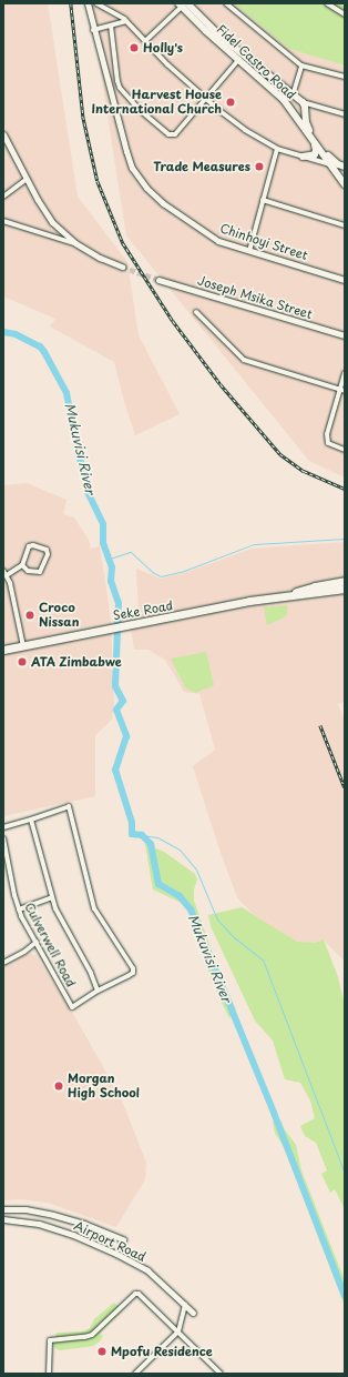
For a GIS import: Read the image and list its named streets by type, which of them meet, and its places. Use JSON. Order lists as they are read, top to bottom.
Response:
{
  "streets": {
    "main road": ["Fidel Castro Road", "Seke Road"],
    "street": [
      "Chinhoyi Street",
      "Joseph Msika Street",
      "Culverwell Road",
      "Airport Road"
    ]
  },
  "water": ["Mukuvisi River"],
  "places": [
    "Holly's",
    "Harvest House International Church",
    "Trade Measures",
    "Croco Nissan",
    "ATA Zimbabwe",
    "Morgan High School",
    "Mpofu Residence"
  ]
}
